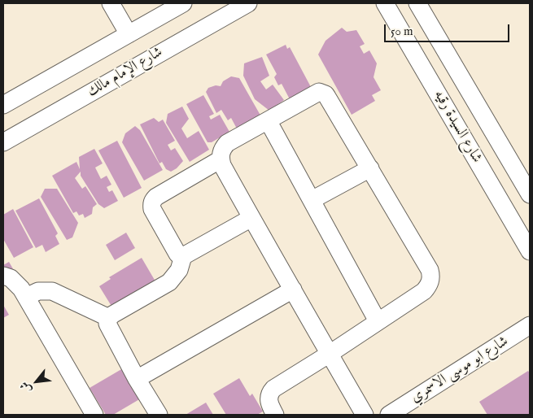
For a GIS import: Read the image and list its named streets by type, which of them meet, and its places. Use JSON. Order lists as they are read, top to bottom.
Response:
{
  "streets": {
    "street": ["شارع الإمام مالك", "شارع السيدة رقيه", "شارع ابو موسى الاسمري"]
  },
  "scale_bar": "50 m",
  "north": "bottom left"
}
